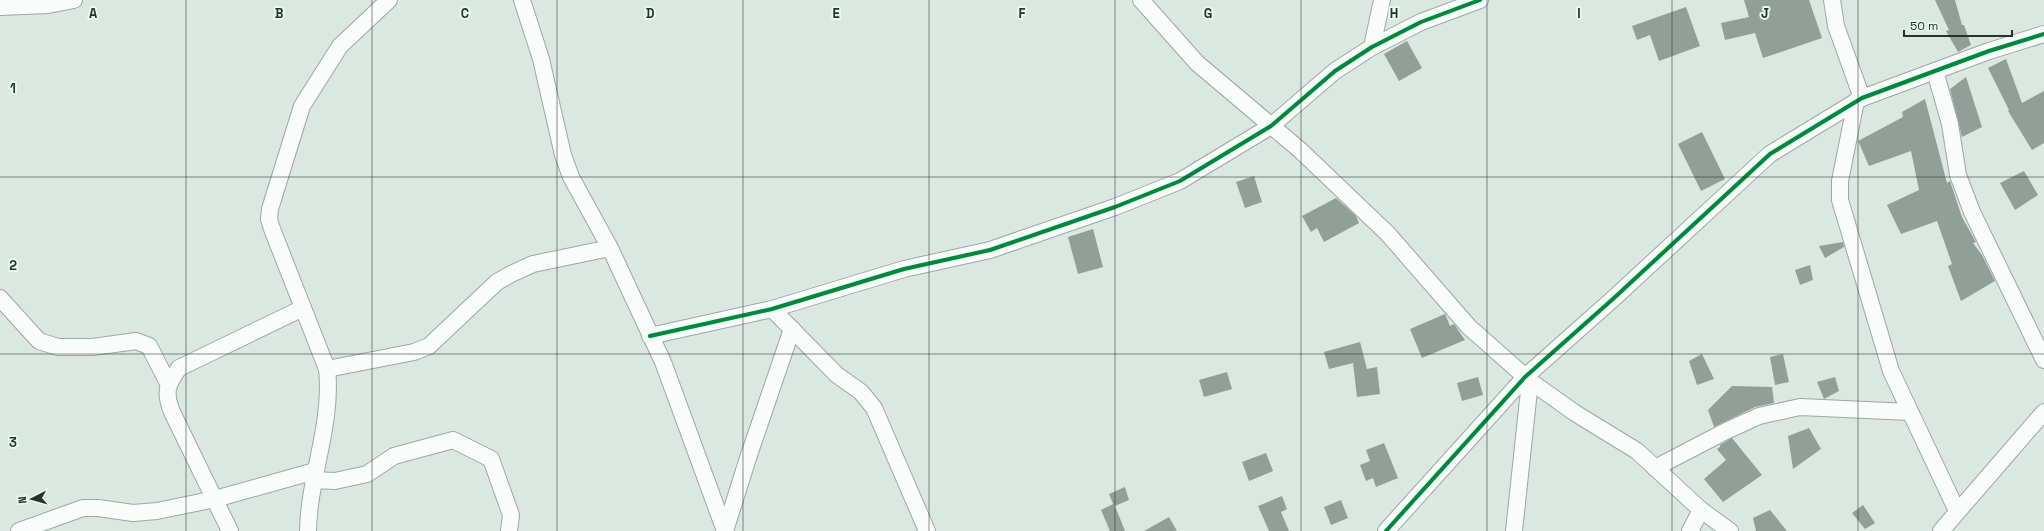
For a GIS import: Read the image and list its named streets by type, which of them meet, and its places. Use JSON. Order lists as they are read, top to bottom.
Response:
{
  "scale_bar": "50 m",
  "north": "left",
  "grid": {
    "columns": [
      "A",
      "B",
      "C",
      "D",
      "E",
      "F",
      "G",
      "H",
      "I",
      "J"
    ],
    "rows": ["1", "2", "3"]
  }
}
